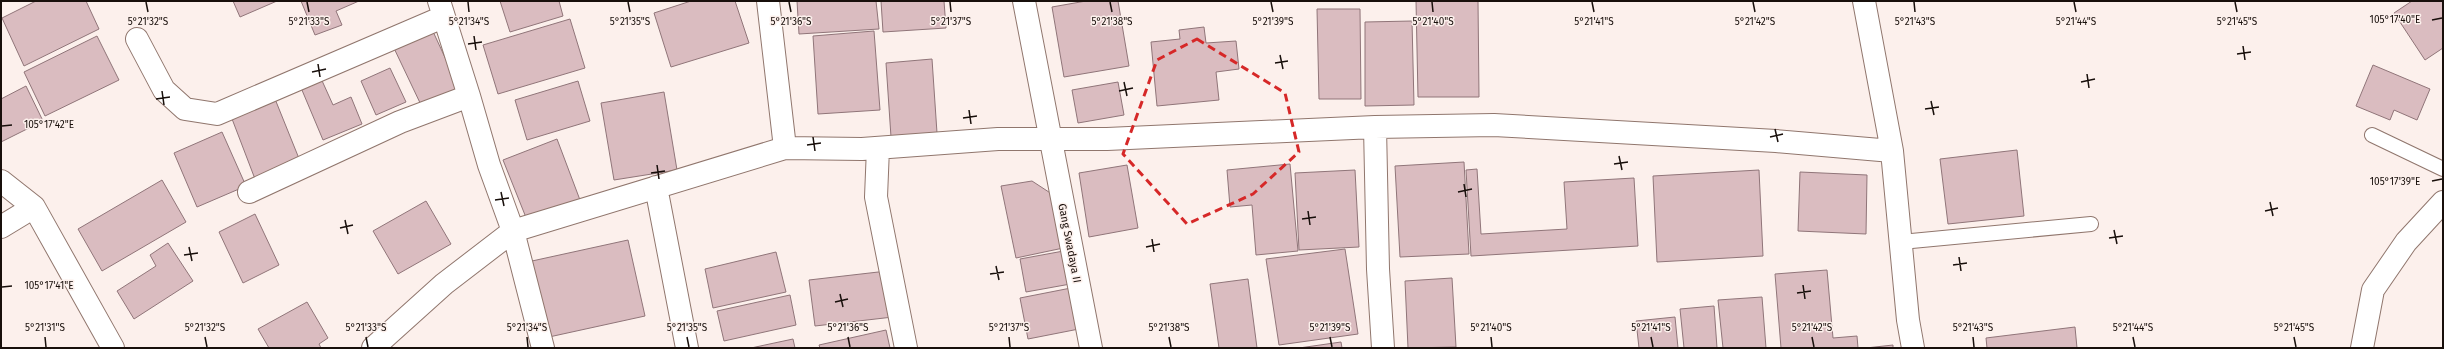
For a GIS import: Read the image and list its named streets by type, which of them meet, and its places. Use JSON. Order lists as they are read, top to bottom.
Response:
{
  "streets": {
    "street": ["Gang Swadaya II"]
  },
  "coordinates": [
    "105°17'40\"E",
    "5°21'32\"S",
    "5°21'33\"S",
    "5°21'35\"S",
    "5°21'36\"S",
    "5°21'37\"S",
    "5°21'38\"S",
    "5°21'39\"S",
    "5°21'40\"S",
    "5°21'41\"S",
    "5°21'34\"S",
    "5°21'42\"S",
    "5°21'43\"S",
    "5°21'44\"S",
    "5°21'45\"S",
    "105°17'42\"E",
    "105°17'39\"E",
    "105°17'41\"E",
    "5°21'31\"S"
  ]
}
